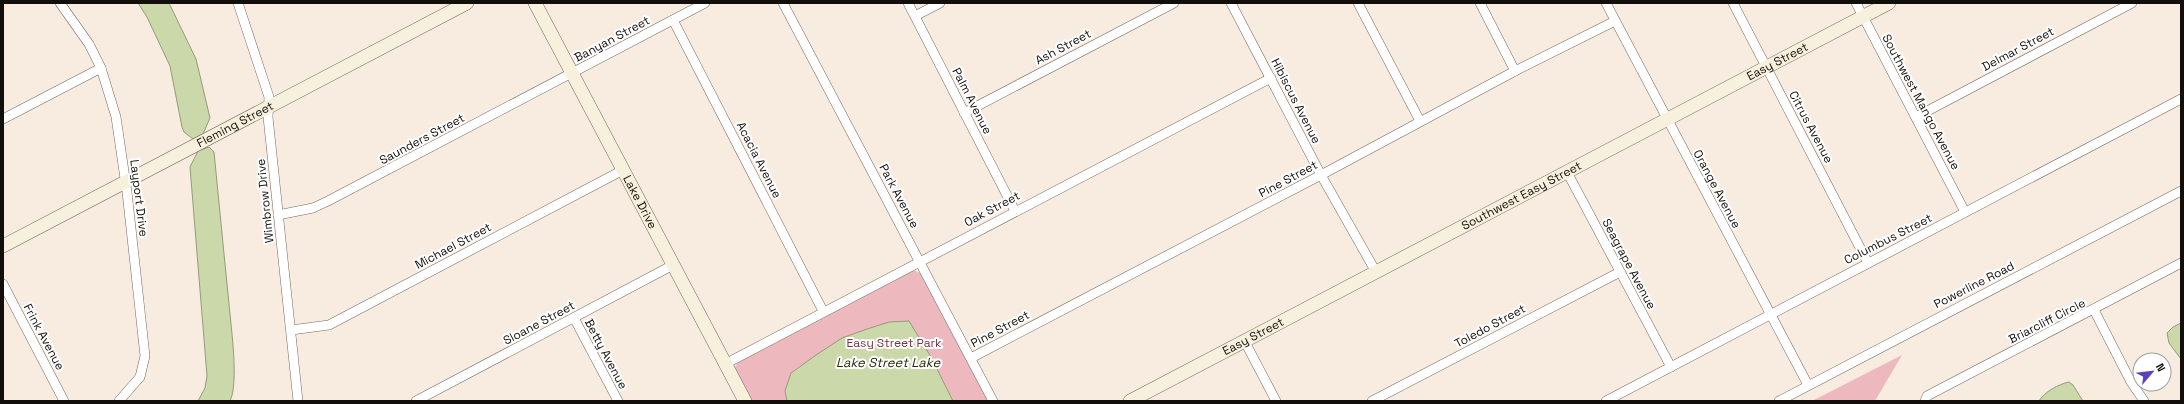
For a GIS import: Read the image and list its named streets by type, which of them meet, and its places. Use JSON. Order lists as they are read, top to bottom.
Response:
{
  "streets": {
    "street": [
      "Banyan Street",
      "Ash Street",
      "Delmar Street",
      "Easy Street",
      "Palm Avenue",
      "Hibiscus Avenue",
      "Southwest Mango Avenue",
      "Fleming Street",
      "Citrus Avenue",
      "Saunders Street",
      "Acacia Avenue",
      "Pine Street",
      "Orange Avenue",
      "Park Avenue",
      "Southwest Easy Street",
      "Layport Drive",
      "Wimbrow Drive",
      "Lake Drive",
      "Oak Street",
      "Columbus Street",
      "Michael Street",
      "Seagrape Avenue",
      "Powerline Road",
      "Briarcliff Circle",
      "Sloane Street",
      "Toledo Street",
      "Frink Avenue",
      "Betty Avenue"
    ]
  },
  "crossings": [
    ["Banyan Street", "Saunders Street"],
    ["Banyan Street", "Acacia Avenue"],
    ["Banyan Street", "Lake Drive"],
    ["Ash Street", "Palm Avenue"],
    ["Delmar Street", "Southwest Mango Avenue"],
    ["Easy Street", "Hibiscus Avenue"],
    ["Easy Street", "Southwest Mango Avenue"],
    ["Easy Street", "Citrus Avenue"],
    ["Easy Street", "Orange Avenue"],
    ["Easy Street", "Southwest Easy Street"],
    ["Palm Avenue", "Oak Street"],
    ["Hibiscus Avenue", "Pine Street"],
    ["Hibiscus Avenue", "Southwest Easy Street"],
    ["Hibiscus Avenue", "Oak Street"],
    ["Southwest Mango Avenue", "Columbus Street"],
    ["Fleming Street", "Layport Drive"],
    ["Fleming Street", "Wimbrow Drive"],
    ["Citrus Avenue", "Columbus Street"],
    ["Saunders Street", "Wimbrow Drive"],
    ["Saunders Street", "Lake Drive"],
    ["Acacia Avenue", "Oak Street"],
    ["Pine Street", "Orange Avenue"],
    ["Pine Street", "Park Avenue"],
    ["Orange Avenue", "Southwest Easy Street"],
    ["Orange Avenue", "Columbus Street"],
    ["Orange Avenue", "Powerline Road"],
    ["Park Avenue", "Oak Street"],
    ["Southwest Easy Street", "Seagrape Avenue"],
    ["Wimbrow Drive", "Michael Street"],
    ["Lake Drive", "Oak Street"],
    ["Lake Drive", "Michael Street"],
    ["Lake Drive", "Sloane Street"],
    ["Columbus Street", "Seagrape Avenue"],
    ["Seagrape Avenue", "Toledo Street"],
    ["Sloane Street", "Betty Avenue"]
  ],
  "water": ["Lake Street Lake"],
  "parks": ["Easy Street Park"],
  "north": "top right"
}
